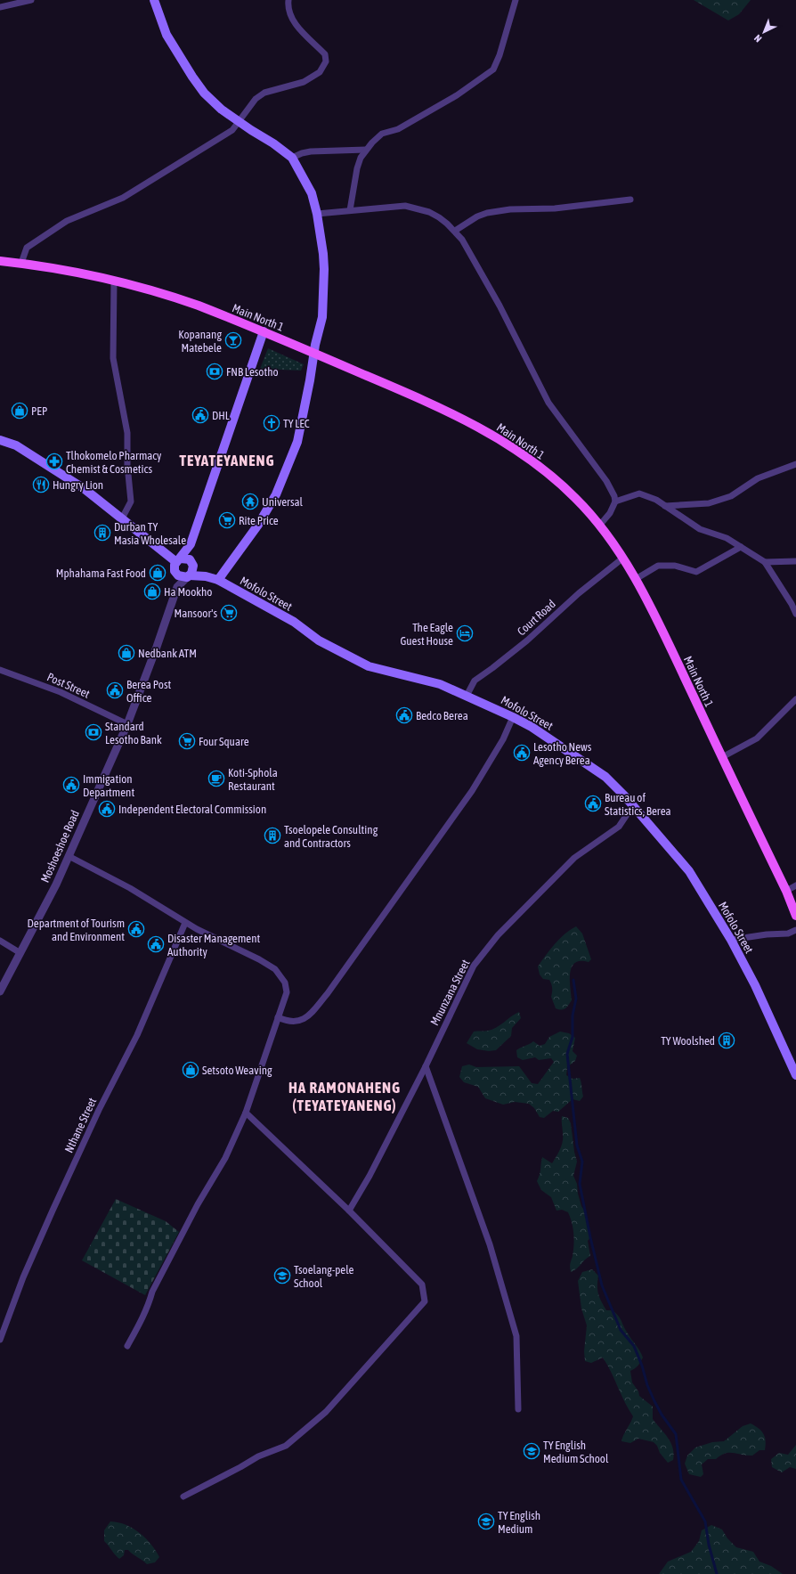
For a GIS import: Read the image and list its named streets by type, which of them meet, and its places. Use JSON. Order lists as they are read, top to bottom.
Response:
{
  "streets": {
    "main road": ["Main North 1", "Mofolo Street"],
    "street": [
      "Court Road",
      "Post Street",
      "Moshoeshoe Road",
      "Mnunzana Street",
      "Nthane Street"
    ]
  },
  "crossings": [
    ["Main North 1", "Court Road"],
    ["Mofolo Street", "Court Road"],
    ["Mofolo Street", "Moshoeshoe Road"],
    ["Mofolo Street", "Mnunzana Street"],
    ["Post Street", "Moshoeshoe Road"]
  ],
  "districts": ["TEYATEYANENG", "HA RAMONAHENG (TEYATEYANENG)"],
  "places": {
    "bar": ["Kopanang Matebele"],
    "bank": ["FNB Lesotho", "Standard Lesotho Bank"],
    "shop": [
      "PEP",
      "Mphahama Fast Food",
      "Ha Mookho",
      "Nedbank ATM",
      "Setsoto Weaving"
    ],
    "public building": [
      "DHL",
      "Berea Post Office",
      "Bedco Berea",
      "Lesotho News Agency Berea",
      "Immigation Department",
      "Bureau of Statistics, Berea",
      "Independent Electoral Commission",
      "Department of Tourism and Environment",
      "Disaster Management Authority"
    ],
    "church": ["TY LEC"],
    "pharmacy": ["Tlhokomelo Pharmacy Chemist & Cosmetics"],
    "restaurant": ["Hungry Lion"],
    "temple": ["Universal"],
    "supermarket": ["Rite Price", "Mansoor's", "Four Square"],
    "building": ["Durban TY Masia Wholesale", "Tsoelopele Consulting and Contractors", "TY Woolshed"],
    "hotel": ["The Eagle Guest House"],
    "cafe": ["Koti-Sphola Restaurant"],
    "school or university": ["Tsoelang-pele School", "TY English Medium School", "TY English Medium"]
  },
  "north": "bottom left"
}
